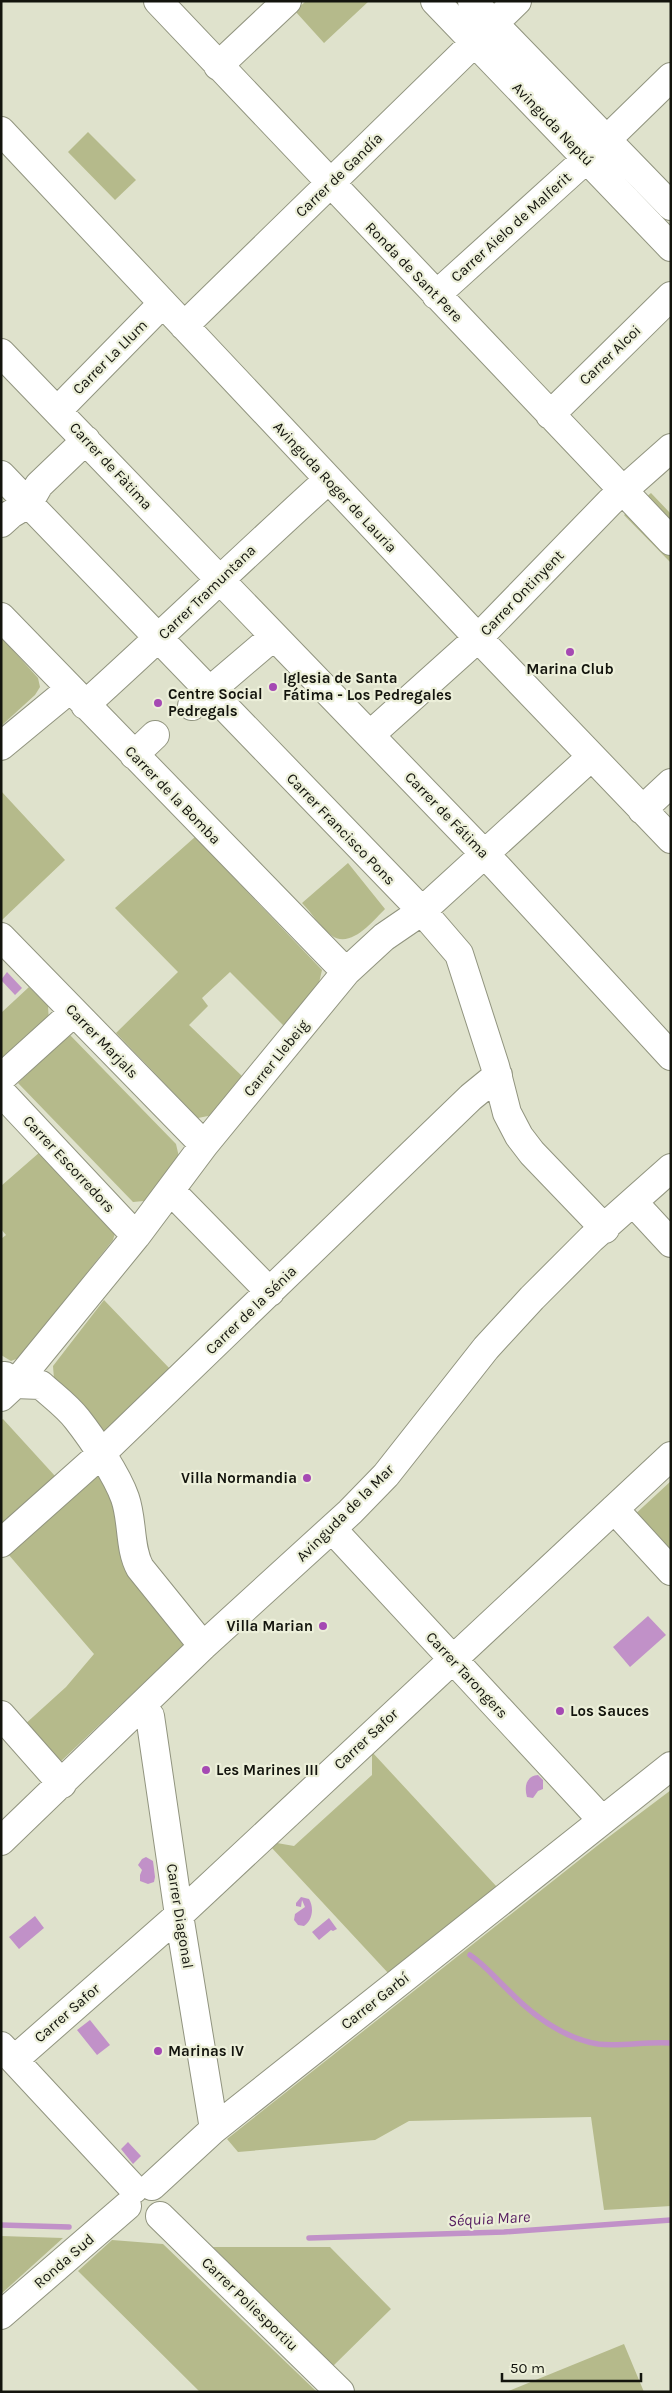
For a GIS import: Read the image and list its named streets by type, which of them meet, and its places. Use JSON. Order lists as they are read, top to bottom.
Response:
{
  "streets": {
    "street": [
      "Avinguda Neptú",
      "Carrer de Gandía",
      "Carrer Aielo de Malferit",
      "Ronda de Sant Pere",
      "Carrer Alcoi",
      "Carrer La Llum",
      "Carrer de Fàtima",
      "Avinguda Roger de Lauria",
      "Carrer Tramuntana",
      "Carrer Ontinyent",
      "Carrer de la Bomba",
      "Carrer de Fátima",
      "Carrer Francisco Pons",
      "Carrer Marjals",
      "Carrer Llebeig",
      "Carrer Escorredors",
      "Carrer de la Sénia",
      "Avinguda de la Mar",
      "Carrer Tarongers",
      "Carrer Safor",
      "Carrer Diagonal",
      "Carrer Garbí",
      "Ronda Sud",
      "Carrer Poliesportiu"
    ]
  },
  "crossings": [
    ["Avinguda Neptú", "Carrer de Gandía"],
    ["Avinguda Neptú", "Carrer Aielo de Malferit"],
    ["Carrer de Gandía", "Ronda de Sant Pere"],
    ["Carrer de Gandía", "Avinguda Roger de Lauria"],
    ["Carrer Aielo de Malferit", "Ronda de Sant Pere"],
    ["Ronda de Sant Pere", "Carrer Alcoi"],
    ["Ronda de Sant Pere", "Carrer Ontinyent"],
    ["Carrer La Llum", "Carrer de Fàtima"],
    ["Carrer La Llum", "Avinguda Roger de Lauria"],
    ["Carrer de Fàtima", "Carrer Tramuntana"],
    ["Carrer de Fàtima", "Carrer de Fátima"],
    ["Avinguda Roger de Lauria", "Carrer Tramuntana"],
    ["Avinguda Roger de Lauria", "Carrer Ontinyent"],
    ["Avinguda Roger de Lauria", "Carrer Llebeig"],
    ["Carrer Tramuntana", "Carrer de la Bomba"],
    ["Carrer Tramuntana", "Carrer de Fátima"],
    ["Carrer Tramuntana", "Carrer Francisco Pons"],
    ["Carrer Ontinyent", "Carrer de Fátima"],
    ["Carrer de la Bomba", "Carrer Llebeig"],
    ["Carrer de Fátima", "Carrer Llebeig"],
    ["Carrer Francisco Pons", "Carrer Llebeig"],
    ["Carrer Francisco Pons", "Carrer de la Sénia"],
    ["Carrer Francisco Pons", "Avinguda de la Mar"],
    ["Carrer Marjals", "Carrer Llebeig"],
    ["Carrer Llebeig", "Carrer Escorredors"],
    ["Avinguda de la Mar", "Carrer Tarongers"],
    ["Avinguda de la Mar", "Carrer Diagonal"],
    ["Carrer Tarongers", "Carrer Safor"],
    ["Carrer Tarongers", "Carrer Garbí"],
    ["Carrer Safor", "Carrer Diagonal"],
    ["Carrer Diagonal", "Carrer Garbí"],
    ["Carrer Garbí", "Ronda Sud"],
    ["Carrer Garbí", "Carrer Poliesportiu"],
    ["Ronda Sud", "Carrer Poliesportiu"]
  ],
  "water": ["Séquia Mare"],
  "places": [
    "Marina Club",
    "Iglesia de Santa Fátima - Los Pedregales",
    "Centre Social Pedregals",
    "Villa Normandia",
    "Villa Marian",
    "Los Sauces",
    "Les Marines III",
    "Marinas IV"
  ],
  "scale_bar": "50 m"
}
